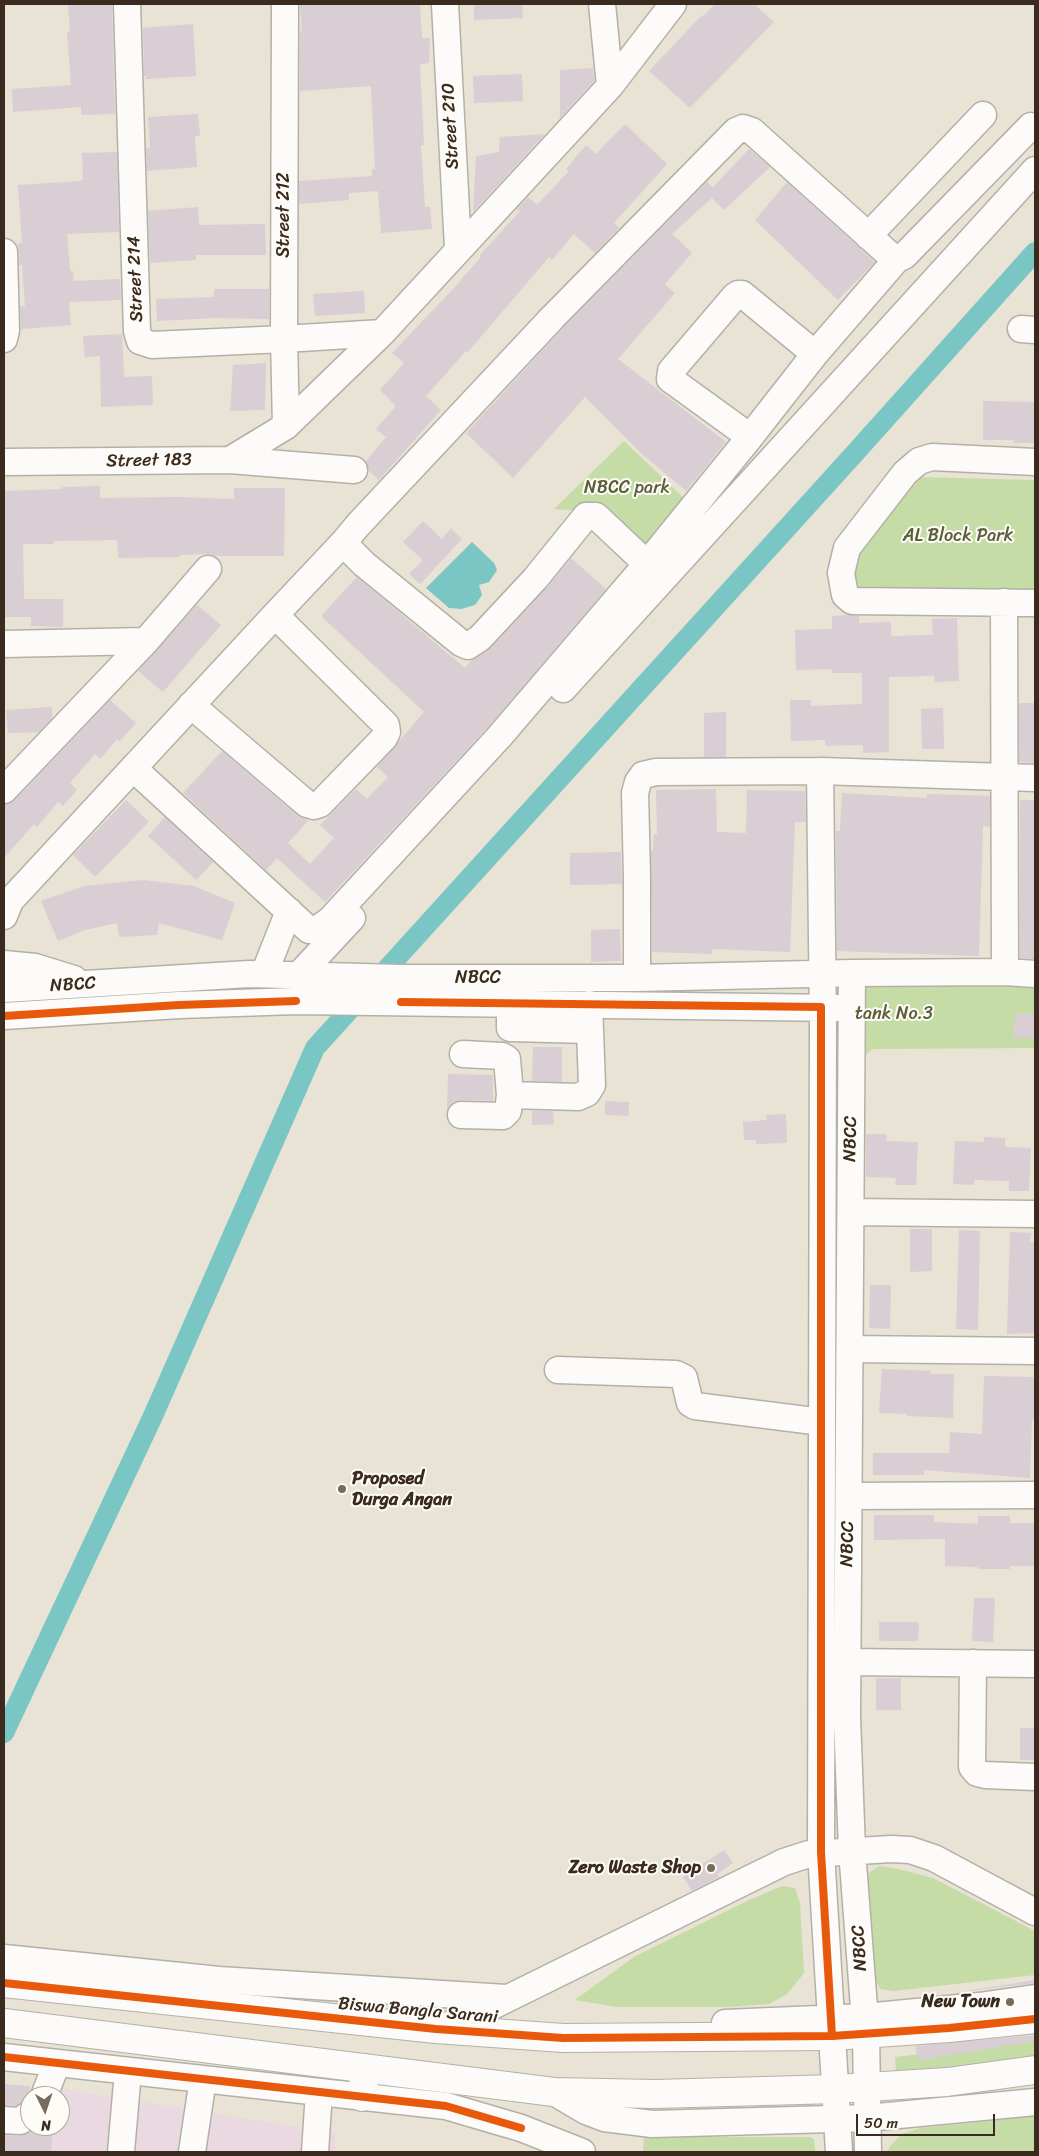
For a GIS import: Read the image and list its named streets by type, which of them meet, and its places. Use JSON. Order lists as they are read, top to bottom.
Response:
{
  "streets": {
    "main road": ["Biswa Bangla Sarani"],
    "street": [
      "Street 210",
      "Street 212",
      "Street 214",
      "Street 183",
      "NBCC"
    ]
  },
  "crossings": [
    ["Street 212", "Street 214"],
    ["NBCC", "Biswa Bangla Sarani"]
  ],
  "parks": ["NBCC park", "AL Block Park", "tank No.3"],
  "places": ["Proposed Durga Angan", "Zero Waste Shop", "New Town"],
  "scale_bar": "50 m",
  "north": "bottom"
}
